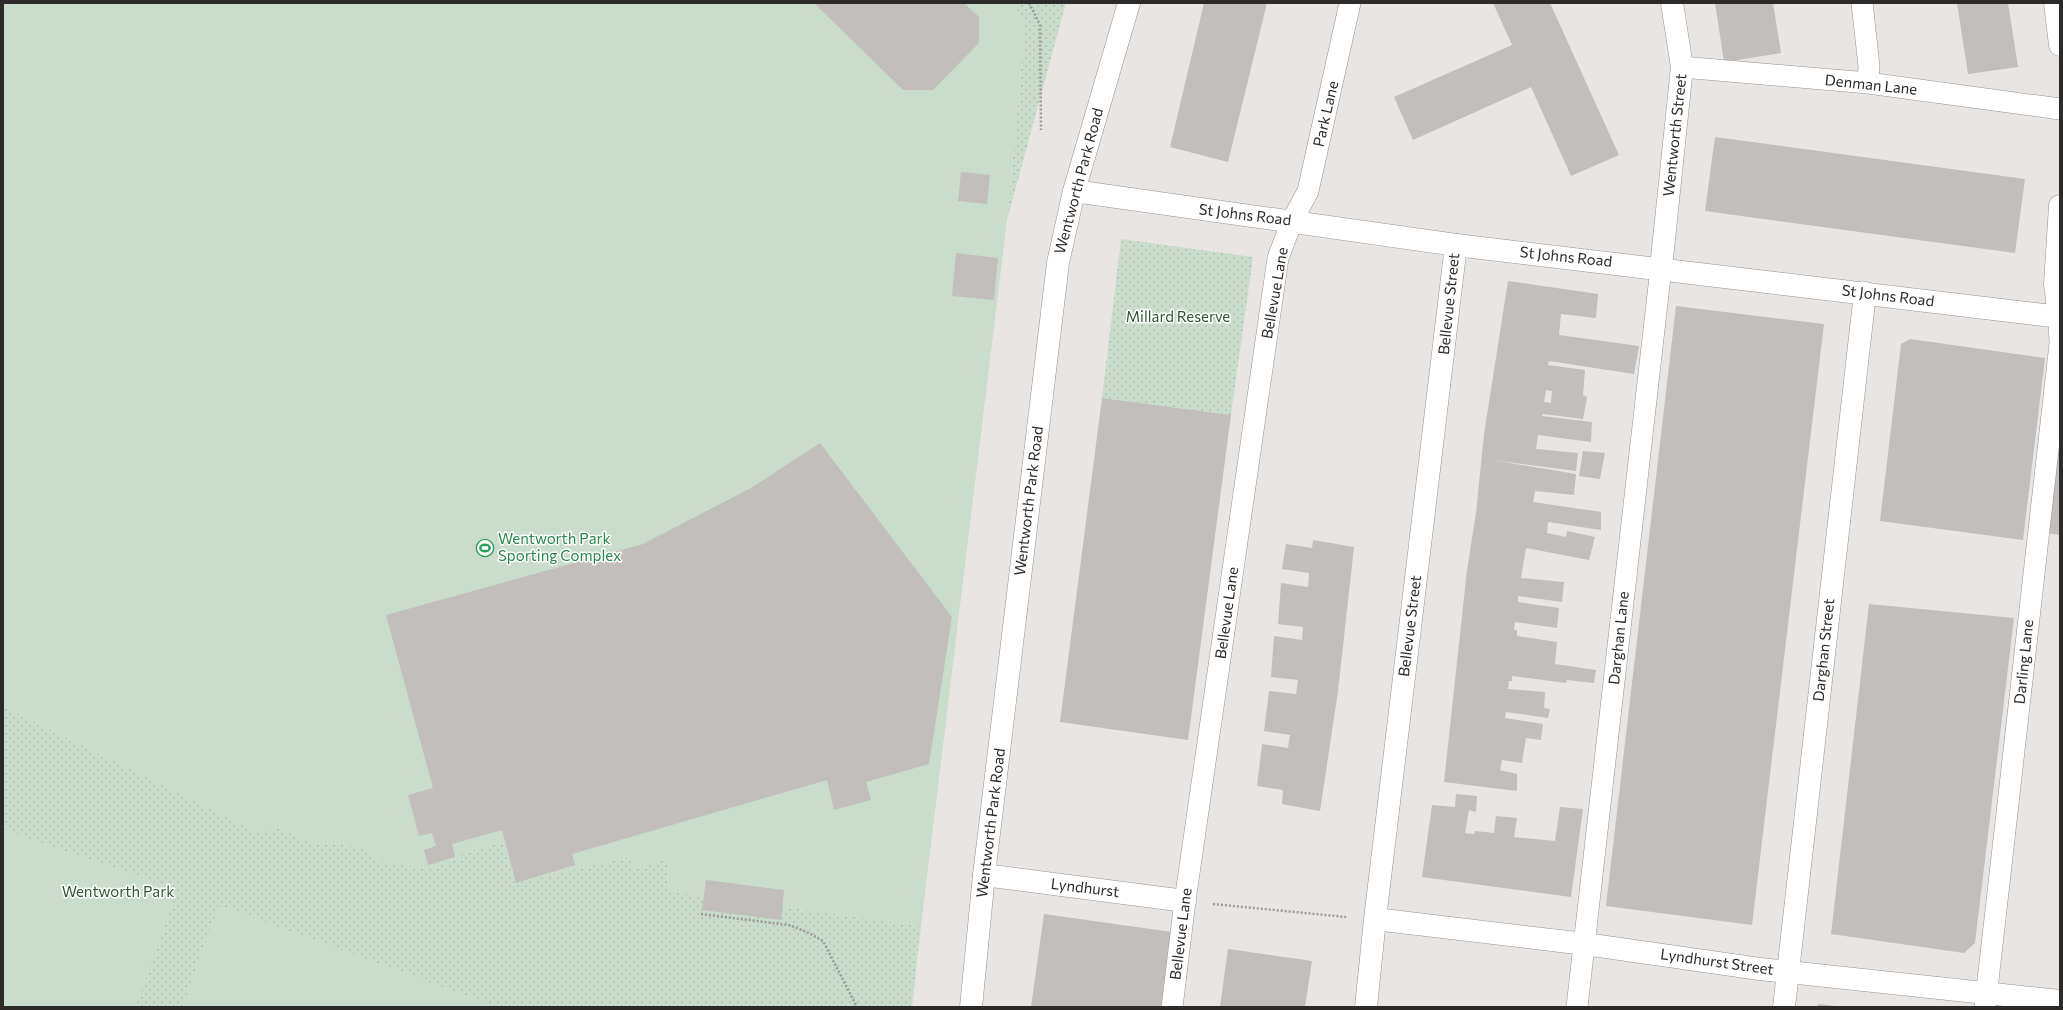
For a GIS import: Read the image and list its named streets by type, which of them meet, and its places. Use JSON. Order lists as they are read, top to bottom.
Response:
{
  "streets": {
    "street": [
      "Wentworth Street",
      "Wentworth Park Road",
      "St Johns Road",
      "Bellevue Street",
      "Darghan Street",
      "Lyndhurst",
      "Lyndhurst Street"
    ],
    "lane": [
      "Denman Lane",
      "Park Lane",
      "Bellevue Lane",
      "Darghan Lane",
      "Darling Lane"
    ]
  },
  "crossings": [
    ["Denman Lane", "Wentworth Street"],
    ["Park Lane", "St Johns Road"],
    ["Park Lane", "Bellevue Lane"],
    ["Wentworth Street", "St Johns Road"],
    ["Wentworth Street", "Darghan Lane"],
    ["Wentworth Park Road", "St Johns Road"],
    ["Wentworth Park Road", "Lyndhurst"],
    ["St Johns Road", "Bellevue Lane"],
    ["St Johns Road", "Bellevue Street"],
    ["St Johns Road", "Darghan Lane"],
    ["St Johns Road", "Darghan Street"],
    ["St Johns Road", "Darling Lane"],
    ["Bellevue Lane", "Lyndhurst"],
    ["Bellevue Street", "Lyndhurst Street"],
    ["Darghan Lane", "Lyndhurst Street"],
    ["Darghan Street", "Lyndhurst Street"],
    ["Darling Lane", "Lyndhurst Street"]
  ],
  "parks": ["Millard Reserve", "Wentworth Park"],
  "places": {
    "sports": ["Wentworth Park Sporting Complex"]
  }
}
